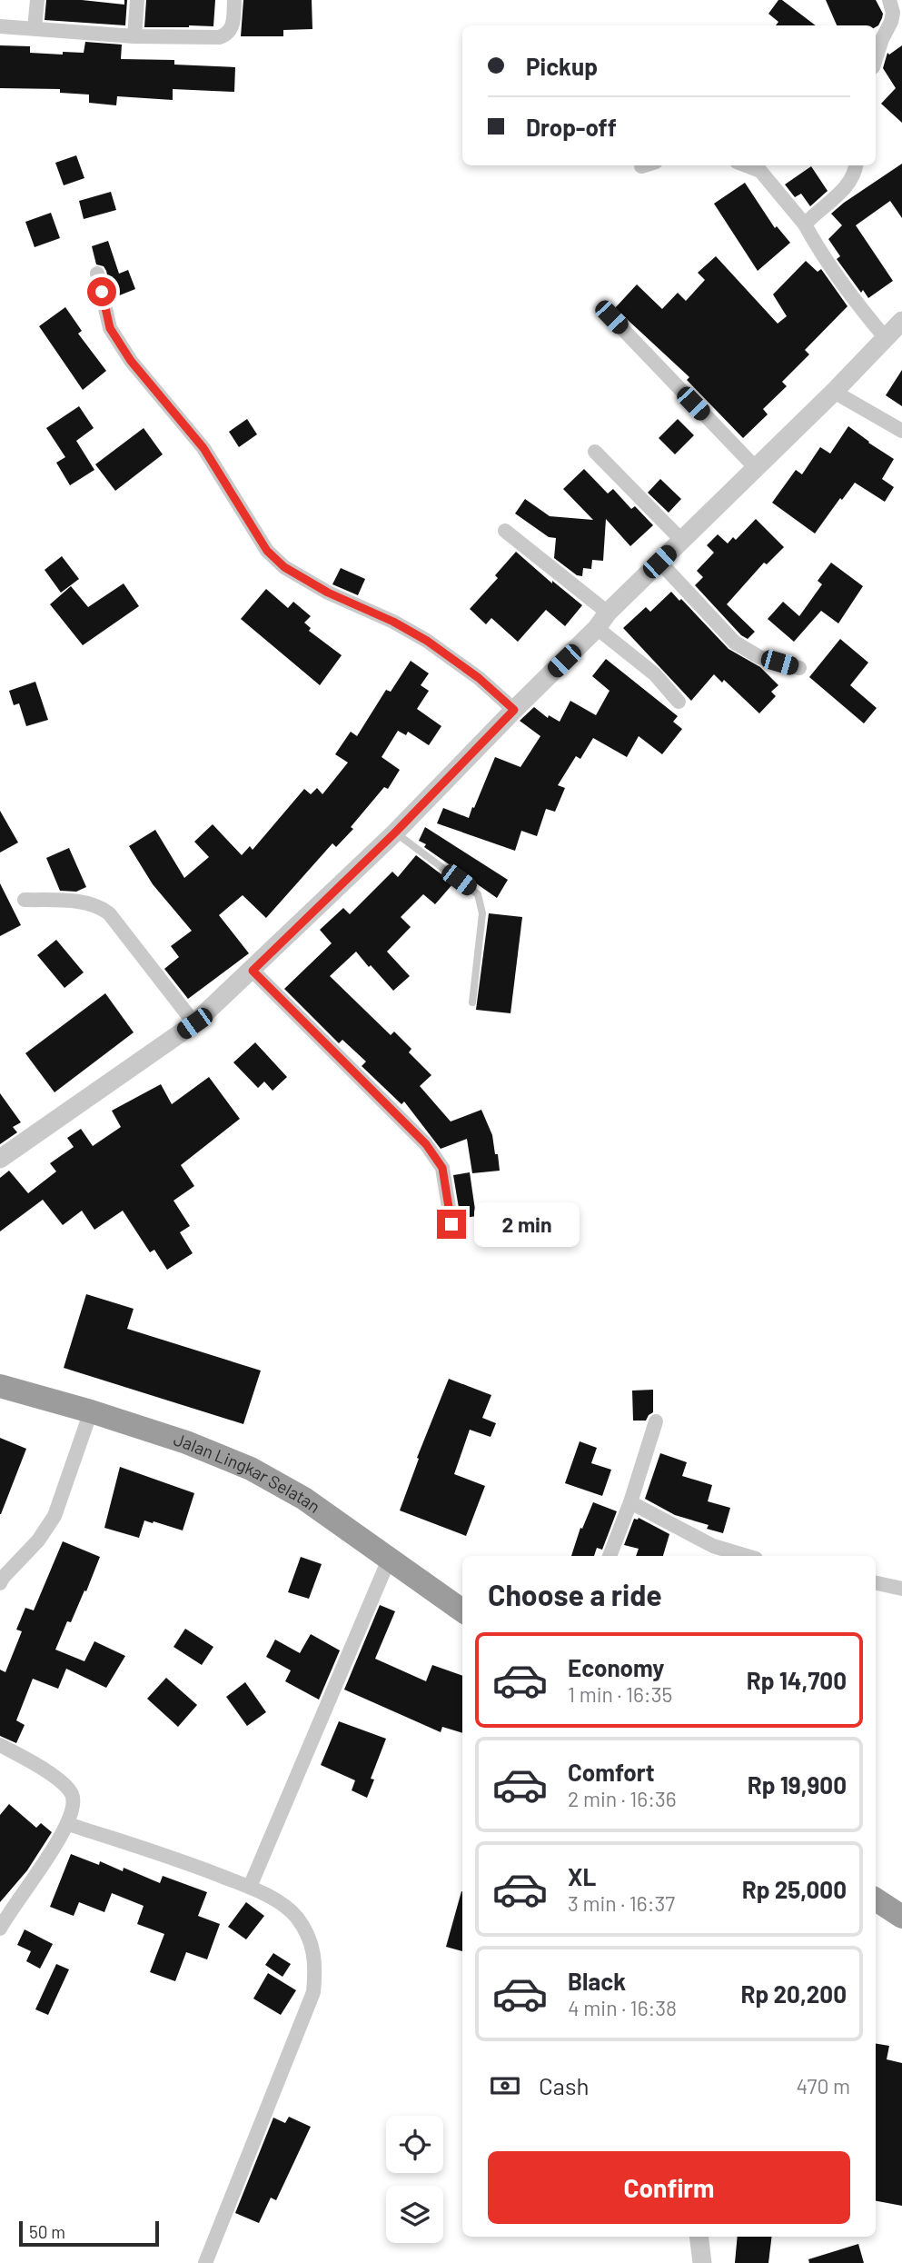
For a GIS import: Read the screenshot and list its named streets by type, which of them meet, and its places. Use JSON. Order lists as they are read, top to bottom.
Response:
{
  "streets": {
    "highway": ["Jalan Lingkar Selatan"]
  },
  "scale_bar": "50 m",
  "page": {
    "banner": ["Pickup", "Drop-off"],
    "bubble": "2 min",
    "heading": "Choose a ride",
    "list": [
      {
        "name": "Economy",
        "note": "1 min · 16:35",
        "value": "Rp 14,700"
      },
      {
        "name": "Comfort",
        "note": "2 min · 16:36",
        "value": "Rp 19,900"
      },
      {
        "name": "XL",
        "note": "3 min · 16:37",
        "value": "Rp 25,000"
      },
      {
        "name": "Black",
        "note": "4 min · 16:38",
        "value": "Rp 20,200"
      }
    ],
    "pay": ["Cash", "470 m"],
    "buttons": "Confirm",
    "scale": "50 m"
  }
}
